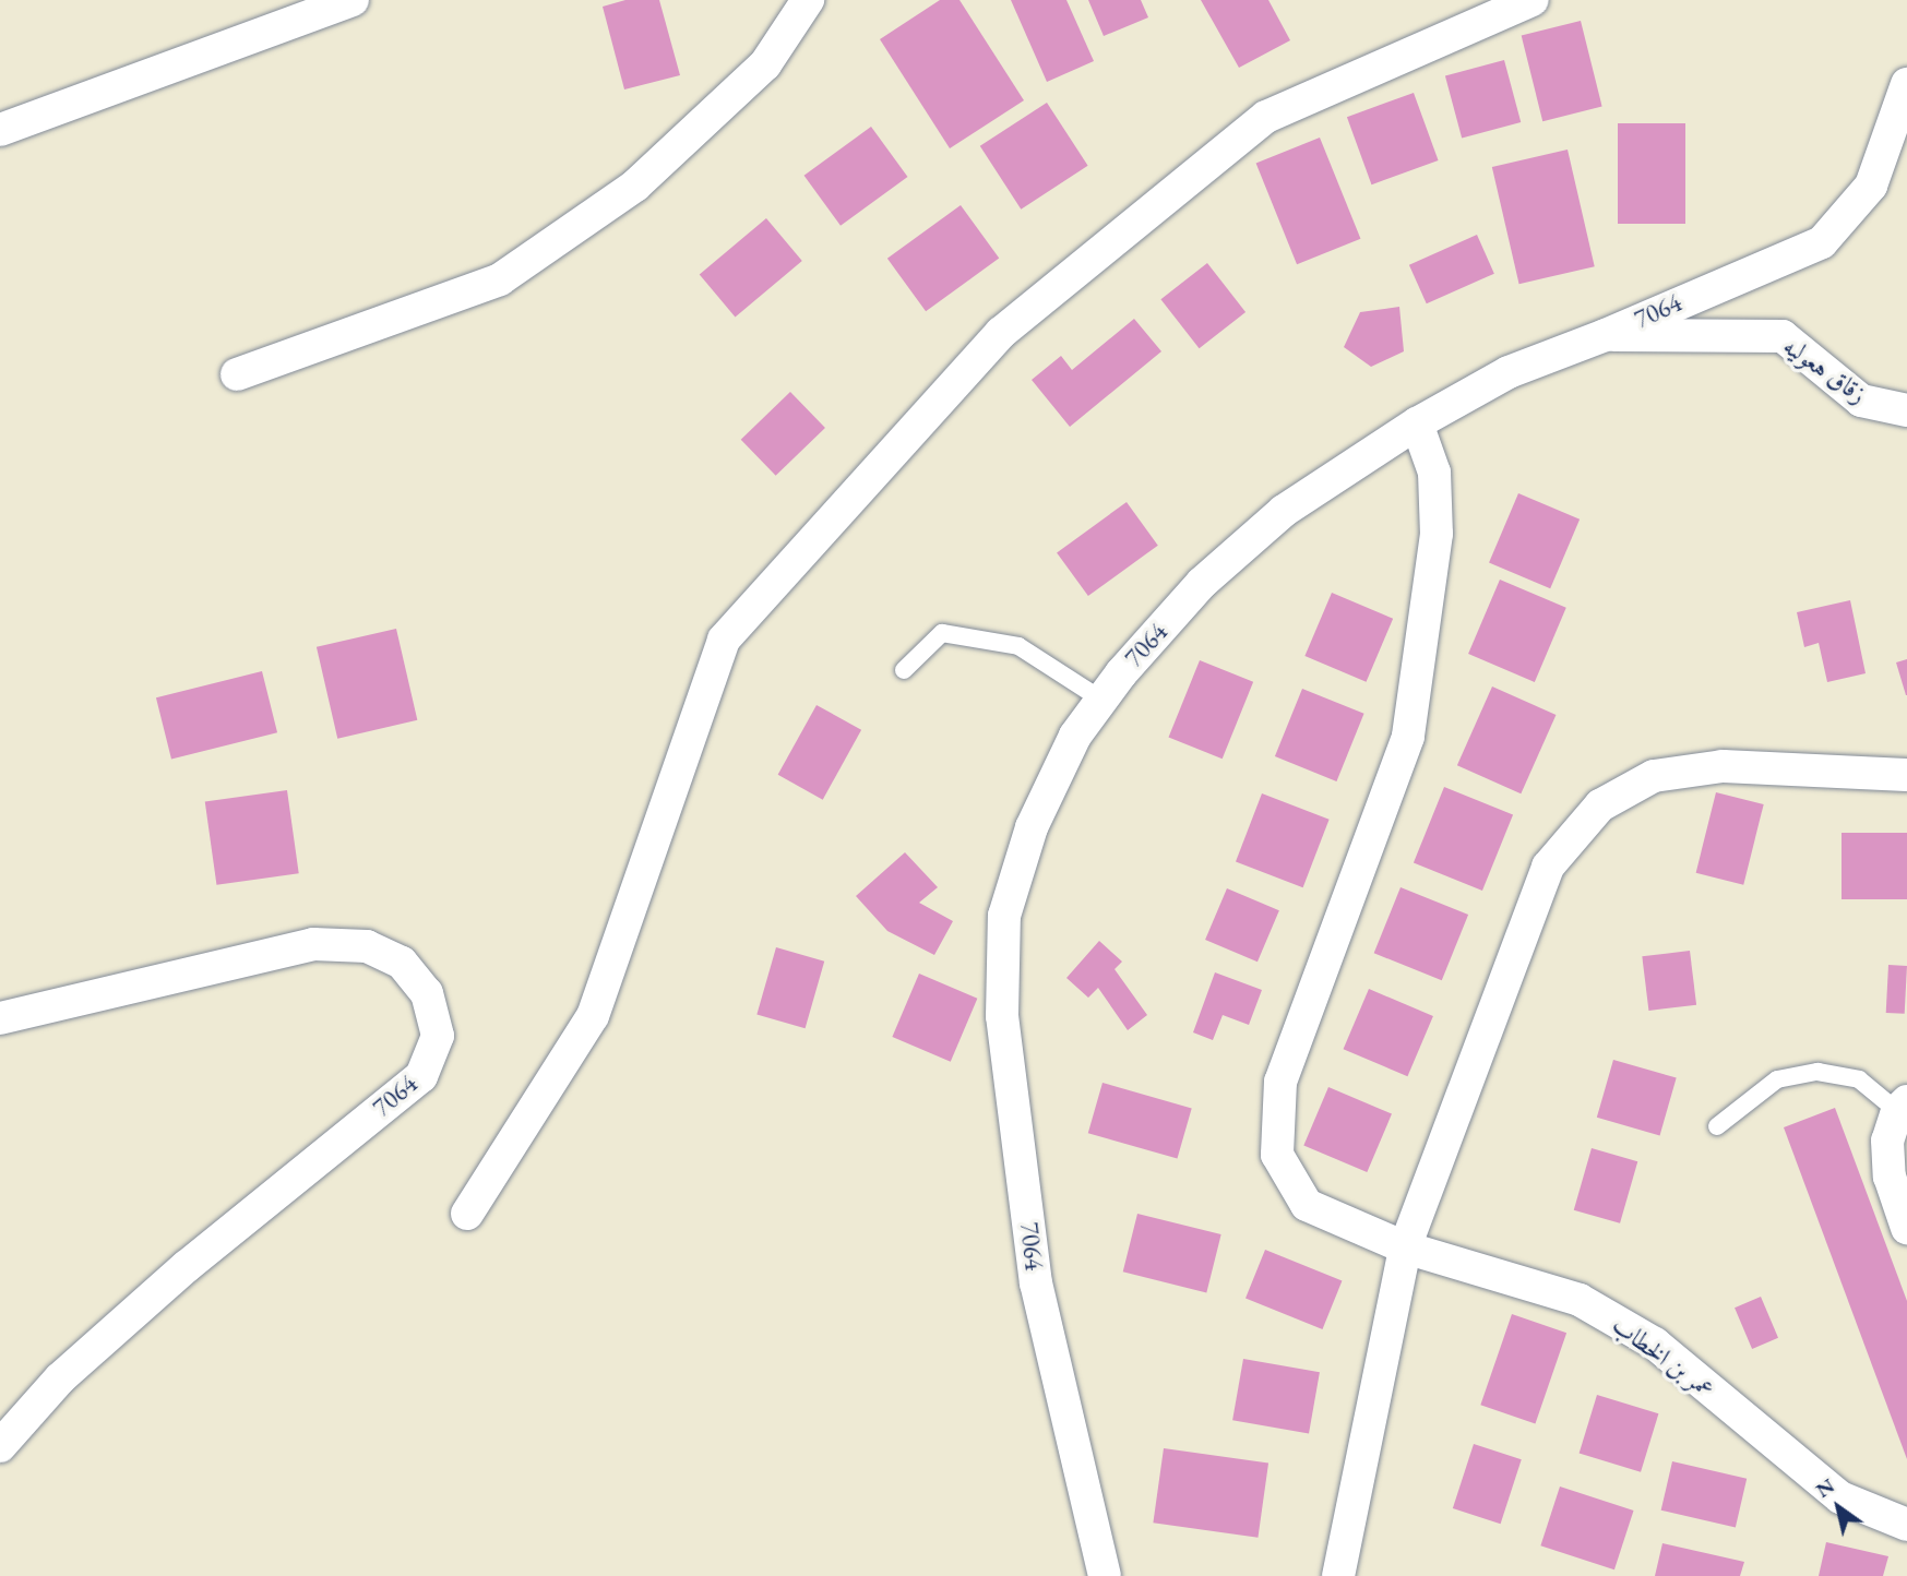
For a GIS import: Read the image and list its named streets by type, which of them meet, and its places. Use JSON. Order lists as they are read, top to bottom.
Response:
{
  "streets": {
    "street": ["7064", "زقاق هعوليه", "عمر بن الخطاب"]
  },
  "crossings": [
    ["7064", "زقاق هعوليه"],
    ["7064", "عمر بن الخطاب"]
  ],
  "north": "top left"
}
